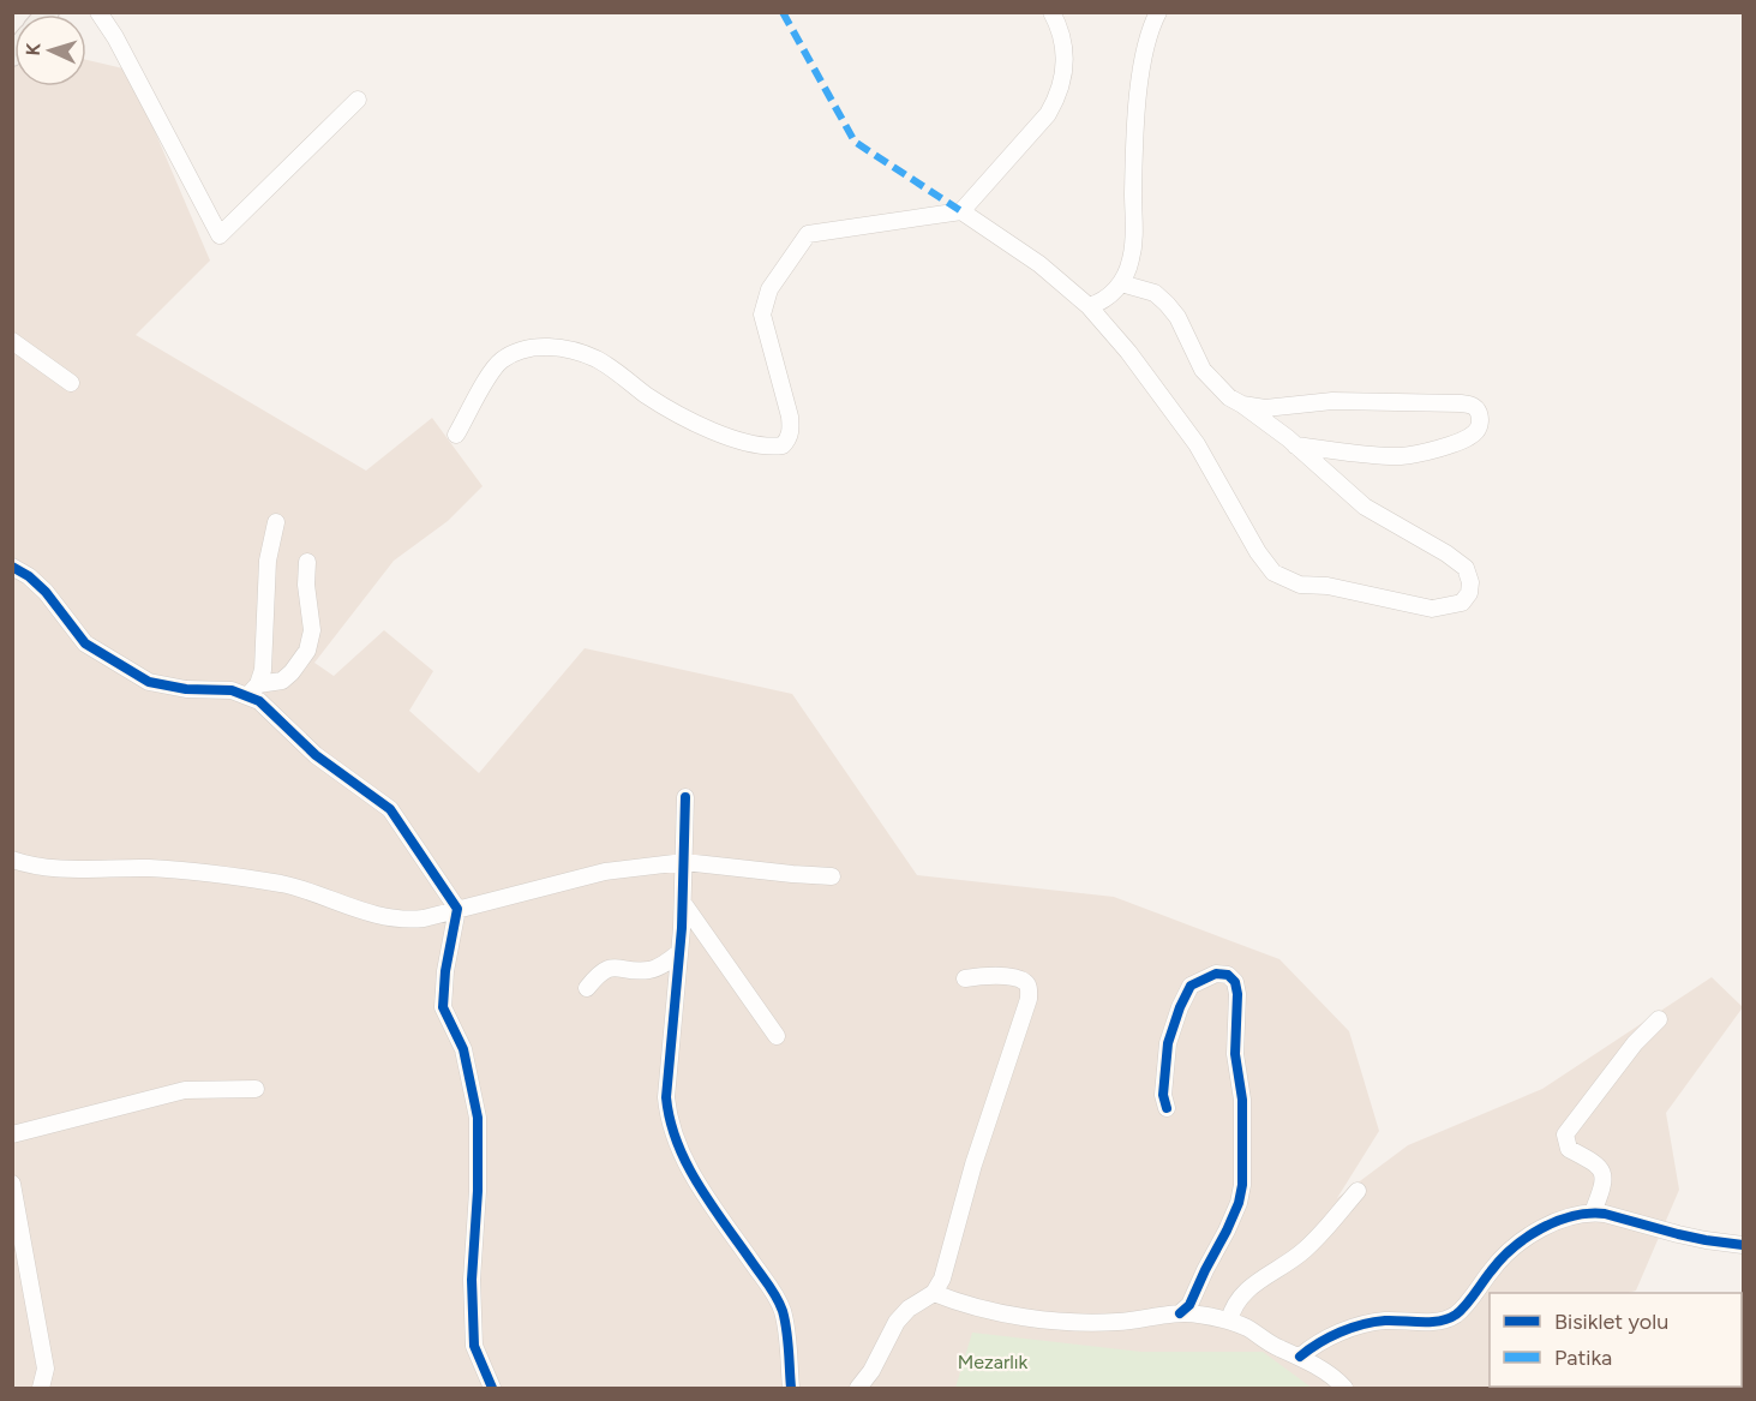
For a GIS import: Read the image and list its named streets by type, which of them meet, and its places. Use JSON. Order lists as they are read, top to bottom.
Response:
{
  "parks": ["Mezarlık"],
  "legend": ["Bisiklet yolu", "Patika"],
  "north": "left"
}
